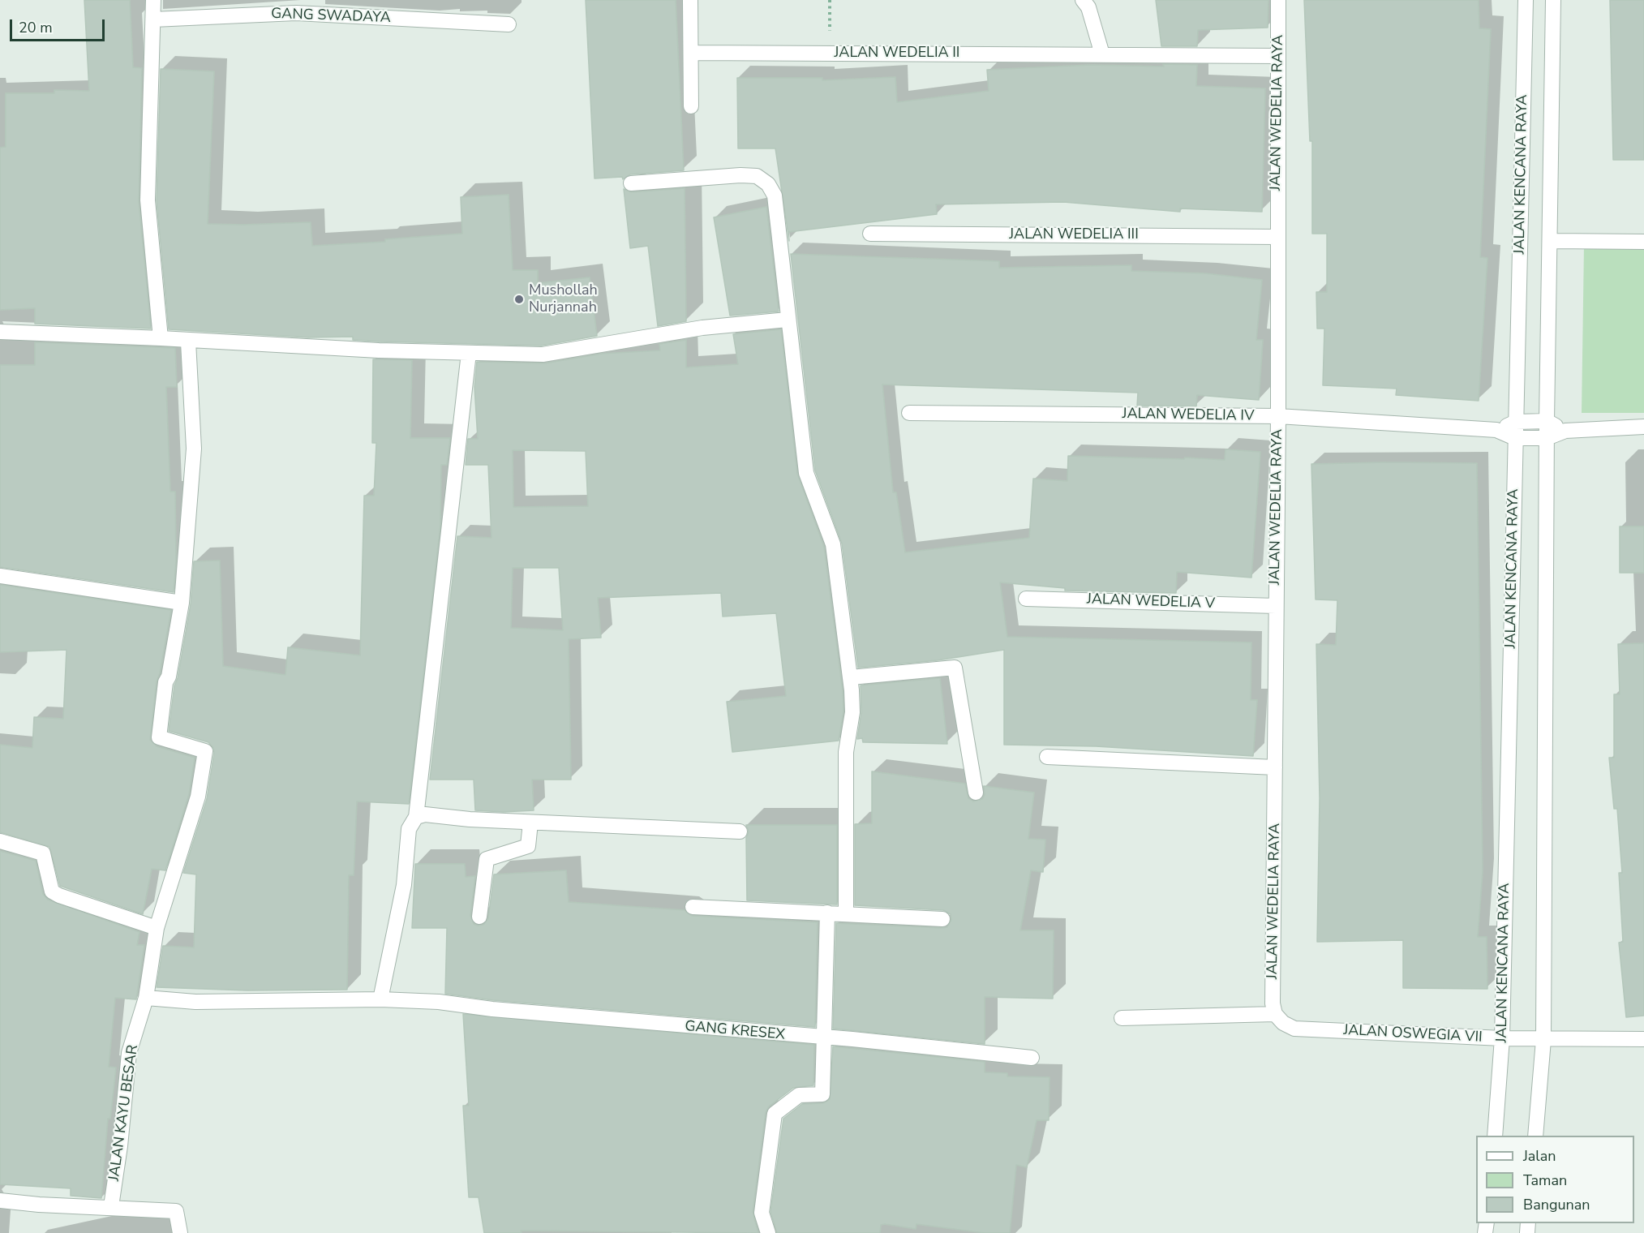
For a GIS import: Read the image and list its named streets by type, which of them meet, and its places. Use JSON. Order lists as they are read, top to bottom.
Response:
{
  "streets": {
    "street": [
      "GANG SWADAYA",
      "JALAN WEDELIA II",
      "JALAN WEDELIA RAYA",
      "JALAN KENCANA RAYA",
      "JALAN WEDELIA III",
      "JALAN WEDELIA IV",
      "JALAN WEDELIA V",
      "GANG KRESEX",
      "JALAN OSWEGIA VII",
      "JALAN KAYU BESAR"
    ]
  },
  "crossings": [
    ["JALAN WEDELIA II", "JALAN WEDELIA RAYA"],
    ["JALAN WEDELIA RAYA", "JALAN WEDELIA III"],
    ["JALAN WEDELIA RAYA", "JALAN WEDELIA IV"],
    ["JALAN WEDELIA RAYA", "JALAN WEDELIA V"],
    ["JALAN WEDELIA RAYA", "JALAN OSWEGIA VII"],
    ["JALAN KENCANA RAYA", "JALAN WEDELIA IV"],
    ["JALAN KENCANA RAYA", "JALAN OSWEGIA VII"]
  ],
  "places": ["Mushollah Nurjannah"],
  "legend": ["Jalan", "Taman", "Bangunan"],
  "scale_bar": "20 m"
}
